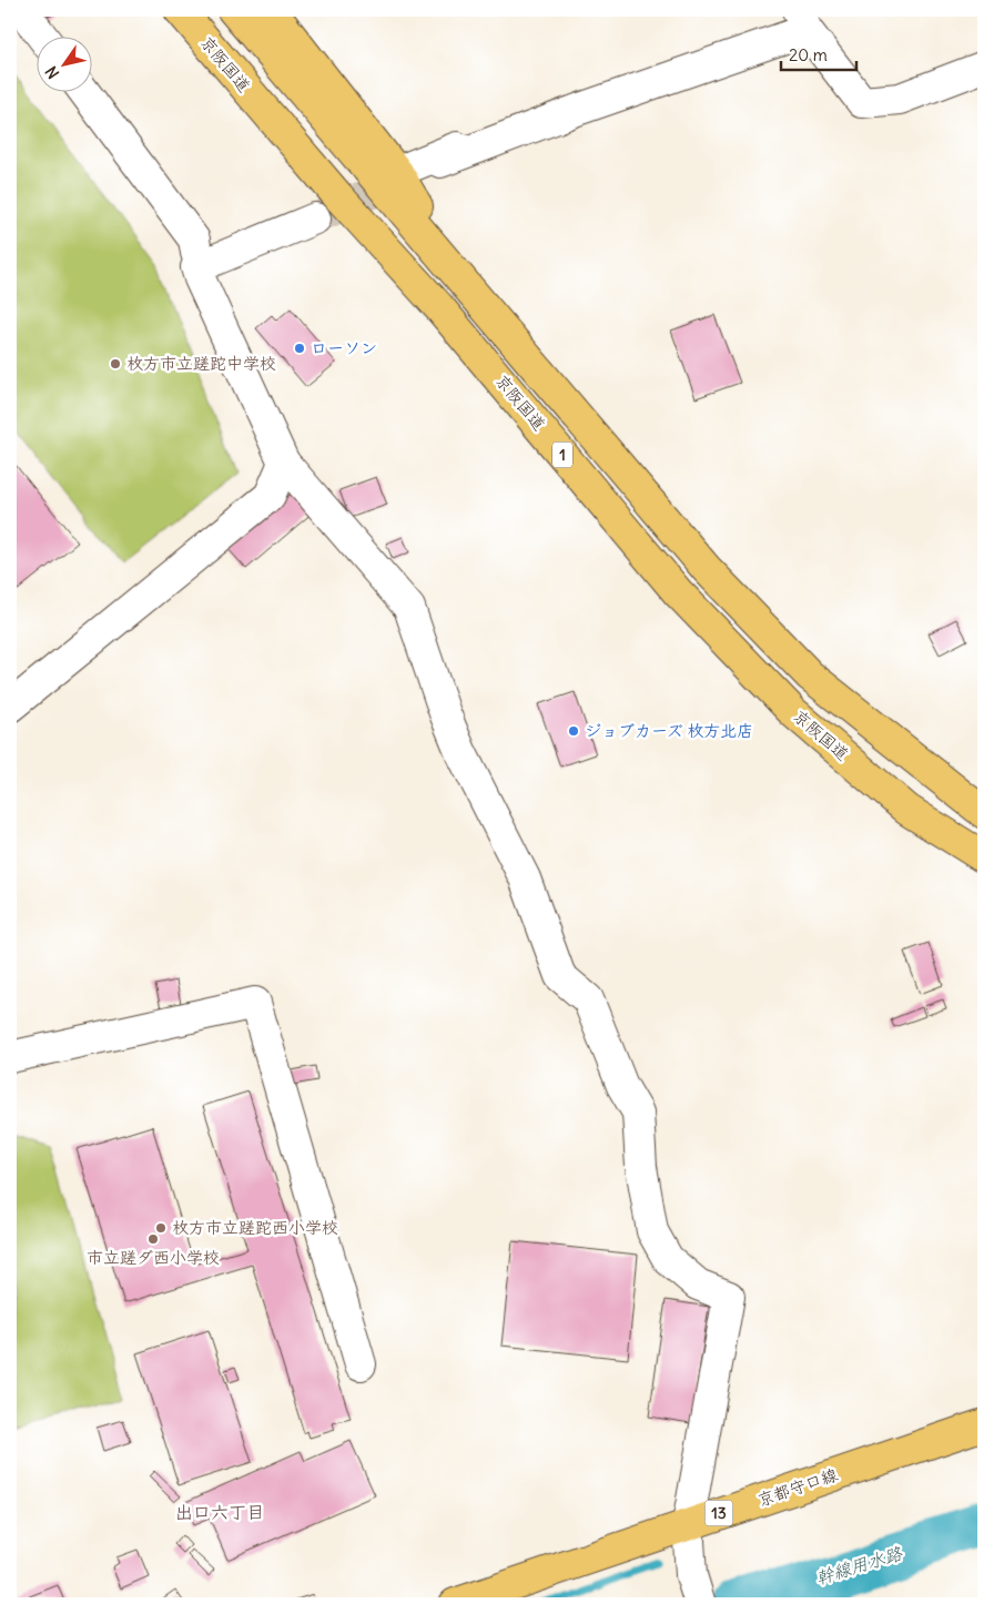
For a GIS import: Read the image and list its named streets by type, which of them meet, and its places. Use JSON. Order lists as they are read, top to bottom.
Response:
{
  "streets": {
    "main road": [
      "京阪国道",
      "1",
      "京都守口線",
      "13"
    ]
  },
  "districts": ["出口六丁目"],
  "water": ["幹線用水路"],
  "places": [
    "ローソン",
    "枚方市立蹉跎中学校",
    "ジョブカーズ 枚方北店",
    "枚方市立蹉跎西小学校",
    "市立蹉ダ西小学校"
  ],
  "scale_bar": "20 m",
  "north": "bottom left"
}
